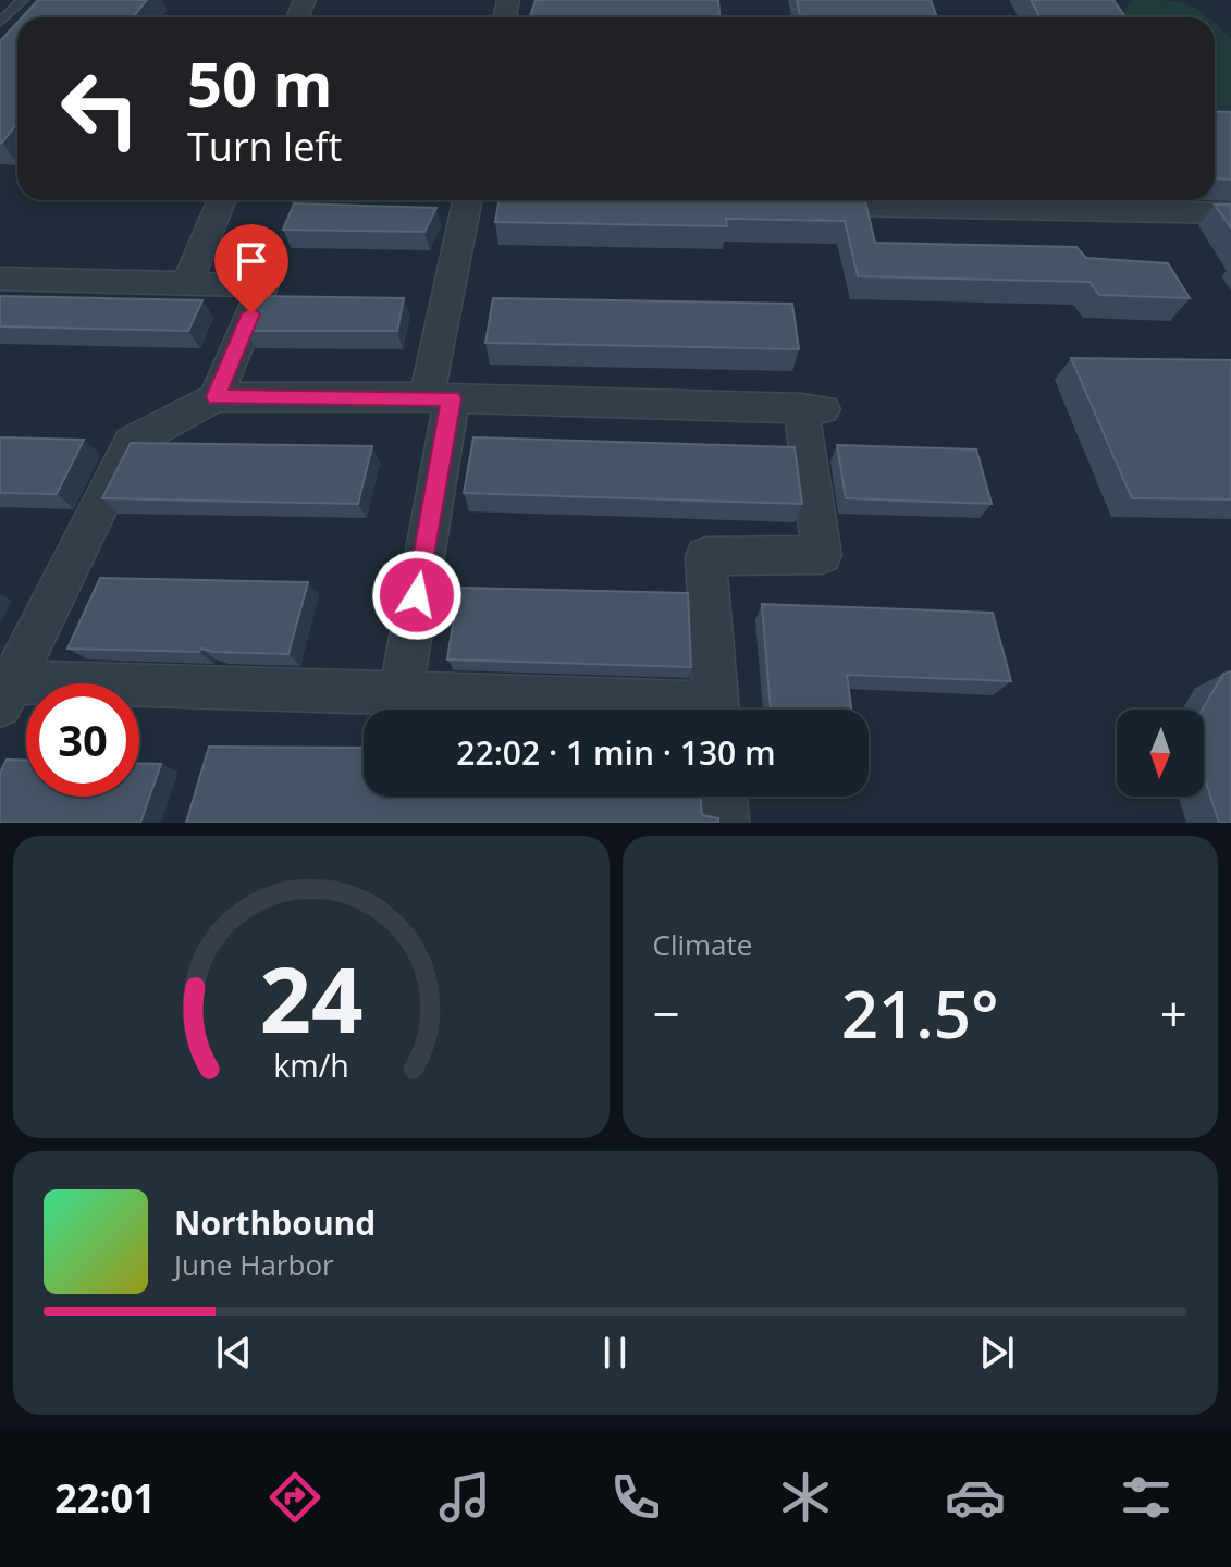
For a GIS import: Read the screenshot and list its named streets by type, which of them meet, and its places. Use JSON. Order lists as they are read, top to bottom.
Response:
{
  "north": "bottom",
  "page": {
    "turn": ["50 m", "Turn left"],
    "limit": "30",
    "trip": "22:02 · 1 min · 130 m",
    "tile": "Climate",
    "heat": ["−", "21.5°", "+"],
    "song": ["Northbound", "June Harbor"],
    "tabs": "22:01",
    "gauge": ["24", "km/h"]
  }
}
